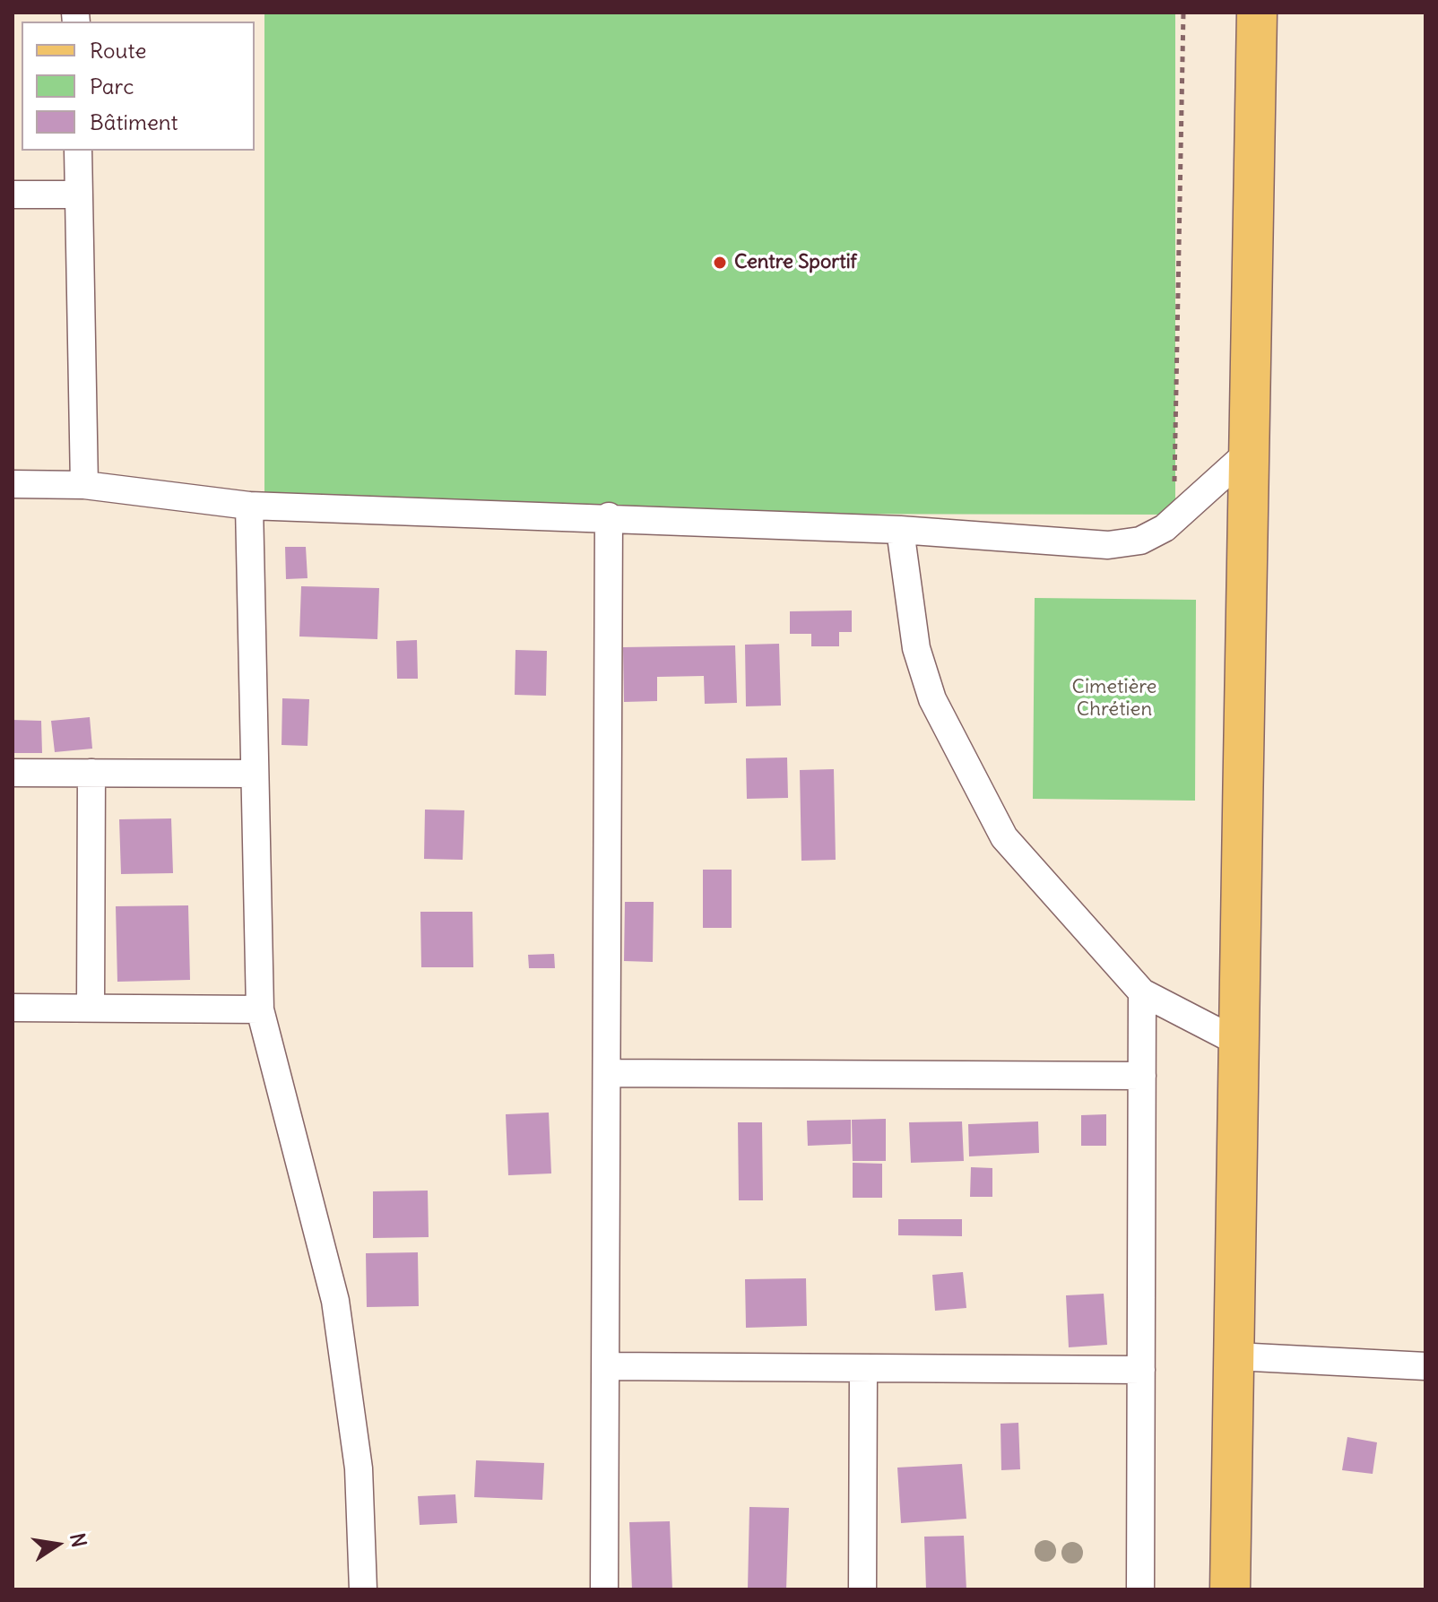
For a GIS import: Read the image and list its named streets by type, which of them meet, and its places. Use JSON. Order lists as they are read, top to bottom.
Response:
{
  "parks": ["Cimetière Chrétien"],
  "places": ["Centre Sportif"],
  "legend": ["Route", "Parc", "Bâtiment"],
  "north": "right"
}
